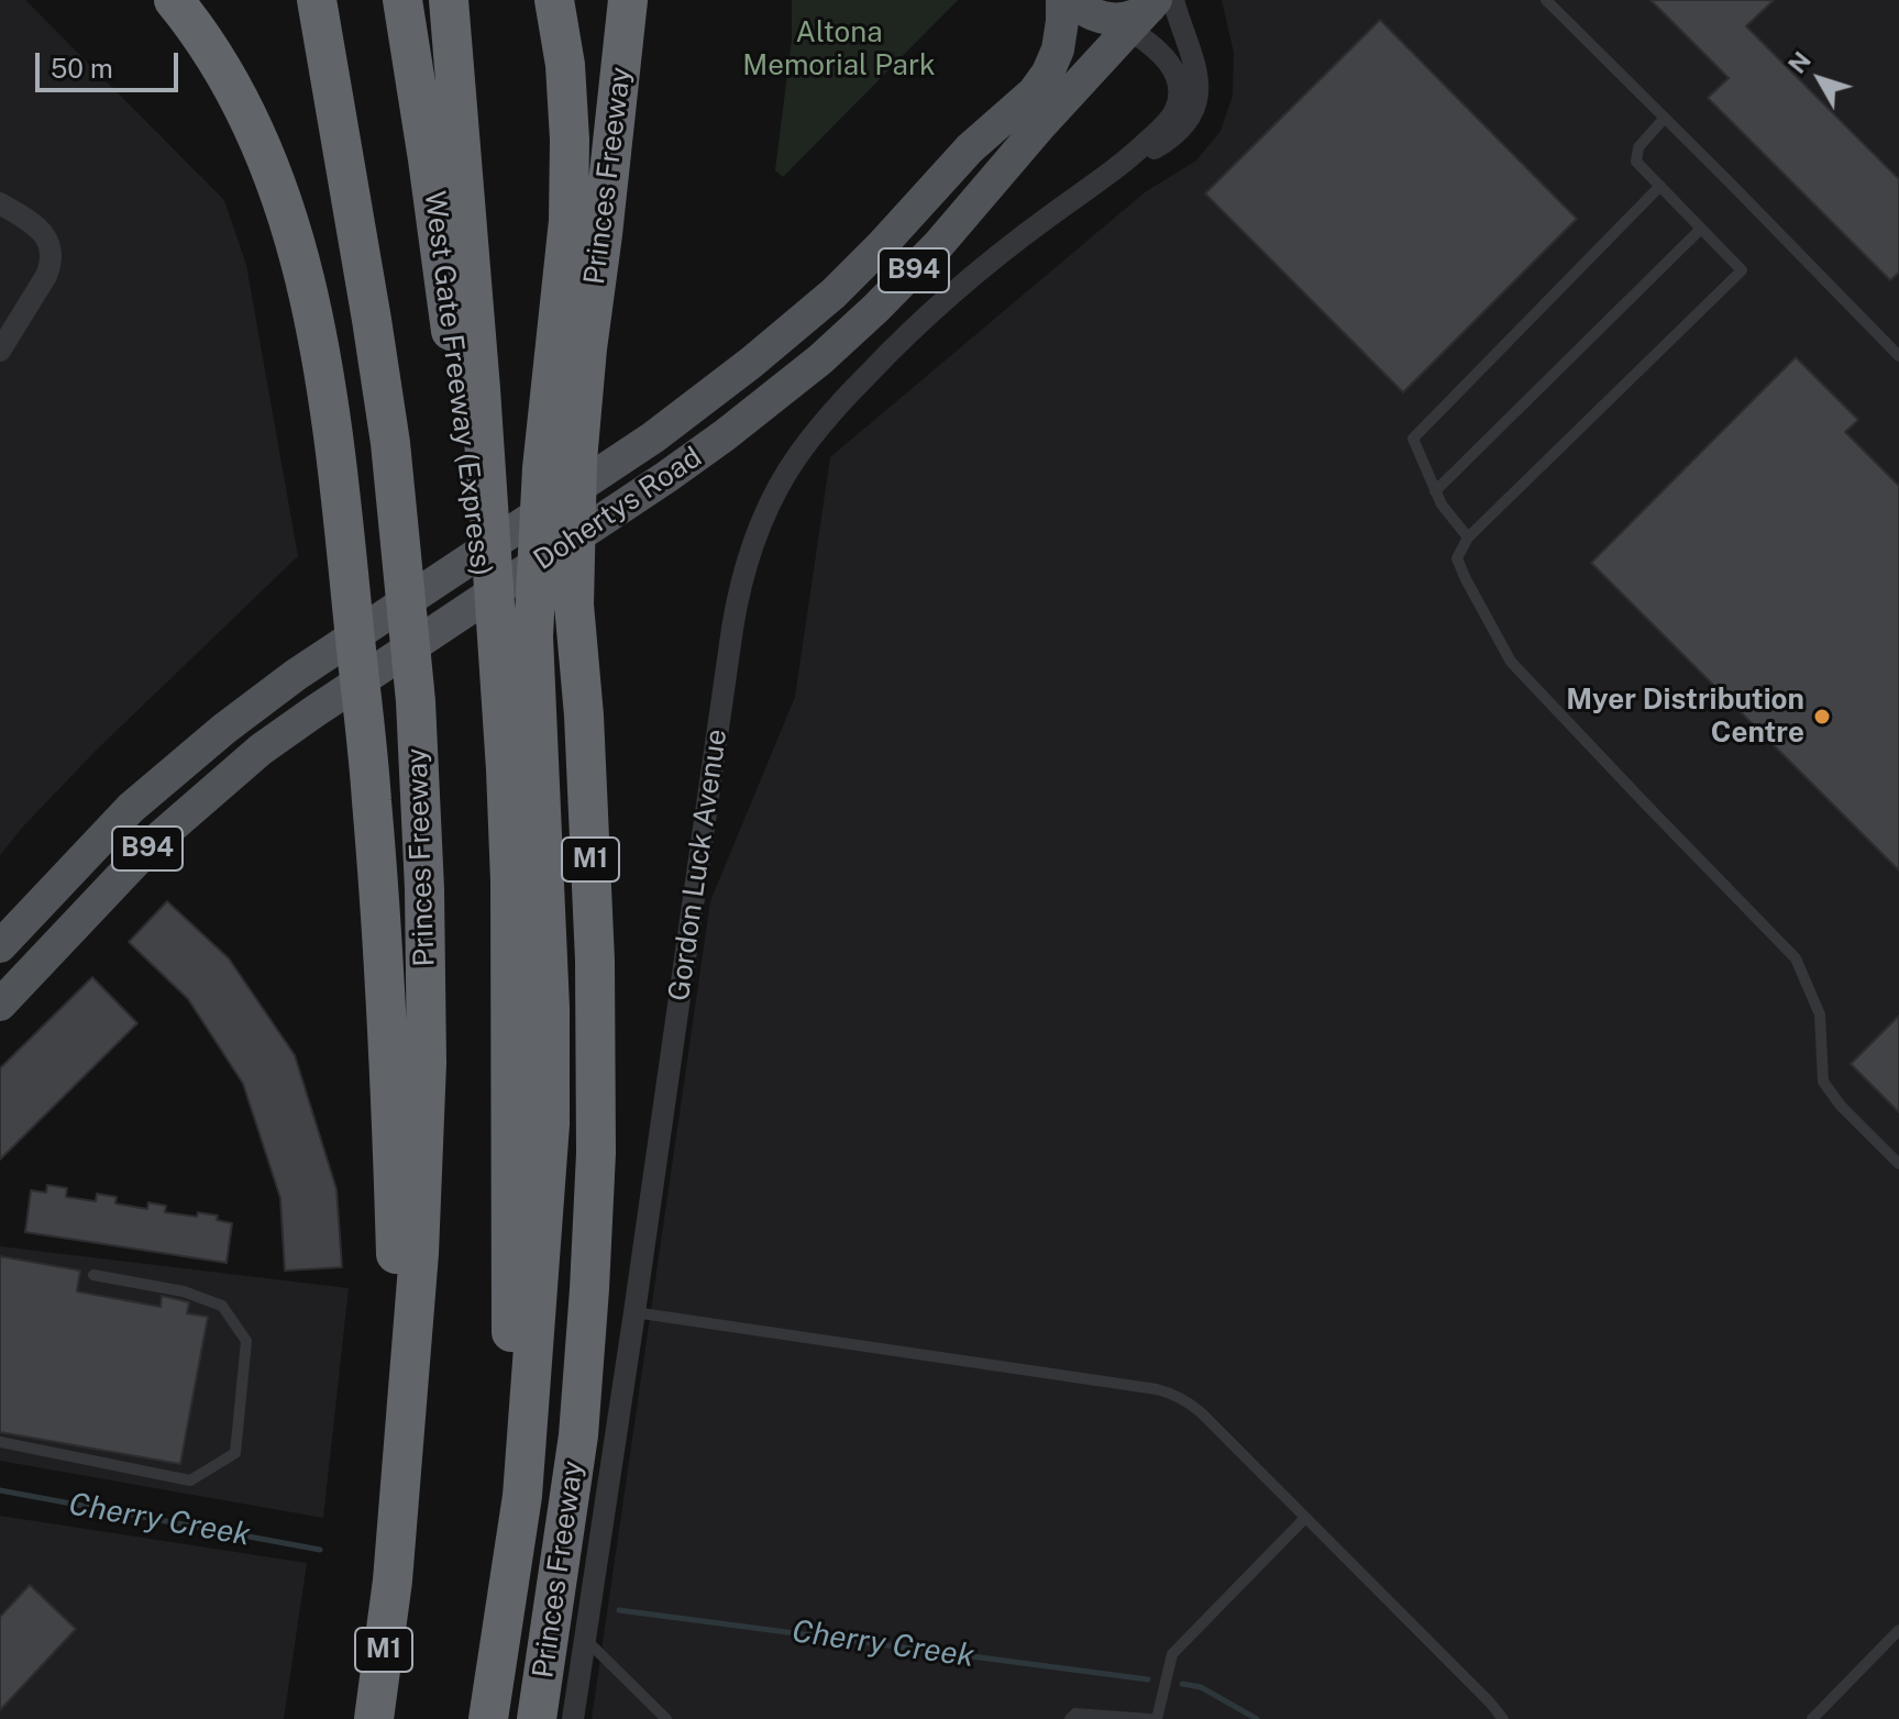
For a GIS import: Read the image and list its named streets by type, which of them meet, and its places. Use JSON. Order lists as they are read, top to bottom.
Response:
{
  "streets": {
    "highway": ["Princes Freeway", "West Gate Freeway (Express)", "M1"],
    "main road": ["B94", "Dohertys Road"],
    "street": ["Gordon Luck Avenue"]
  },
  "crossings": [
    ["Princes Freeway", "West Gate Freeway (Express)"],
    ["Dohertys Road", "Gordon Luck Avenue"]
  ],
  "water": ["Cherry Creek"],
  "parks": ["Altona Memorial Park"],
  "places": ["Myer Distribution Centre"],
  "scale_bar": "50 m",
  "north": "top left"
}
